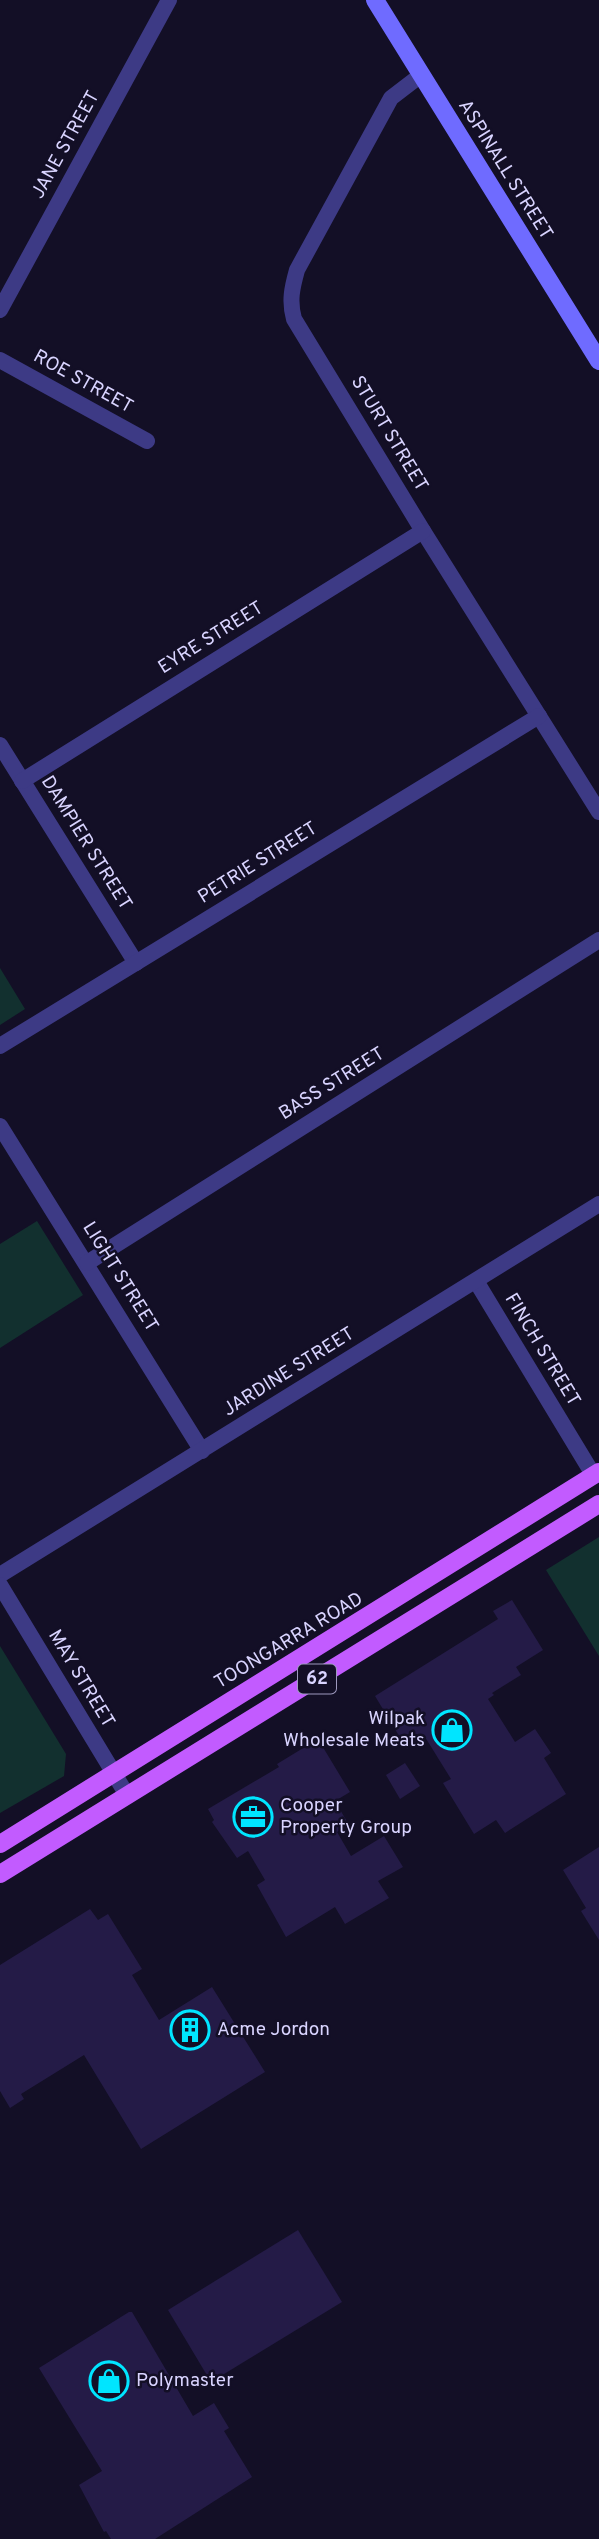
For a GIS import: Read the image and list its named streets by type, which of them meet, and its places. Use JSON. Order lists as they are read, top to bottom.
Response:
{
  "streets": {
    "main road": ["ASPINALL STREET", "TOONGARRA ROAD", "62"],
    "street": [
      "JANE STREET",
      "ROE STREET",
      "STURT STREET",
      "EYRE STREET",
      "DAMPIER STREET",
      "PETRIE STREET",
      "BASS STREET",
      "LIGHT STREET",
      "FINCH STREET",
      "JARDINE STREET",
      "MAY STREET"
    ]
  },
  "crossings": [
    ["ASPINALL STREET", "STURT STREET"],
    ["STURT STREET", "EYRE STREET"],
    ["STURT STREET", "PETRIE STREET"],
    ["EYRE STREET", "DAMPIER STREET"],
    ["DAMPIER STREET", "PETRIE STREET"],
    ["BASS STREET", "LIGHT STREET"],
    ["LIGHT STREET", "JARDINE STREET"],
    ["FINCH STREET", "JARDINE STREET"],
    ["FINCH STREET", "TOONGARRA ROAD"],
    ["TOONGARRA ROAD", "MAY STREET"],
    ["MAY STREET", "62"]
  ],
  "places": {
    "shop": ["Wilpak Wholesale Meats", "Polymaster"],
    "office": ["Cooper Property Group"],
    "building": ["Acme Jordon"]
  }
}
